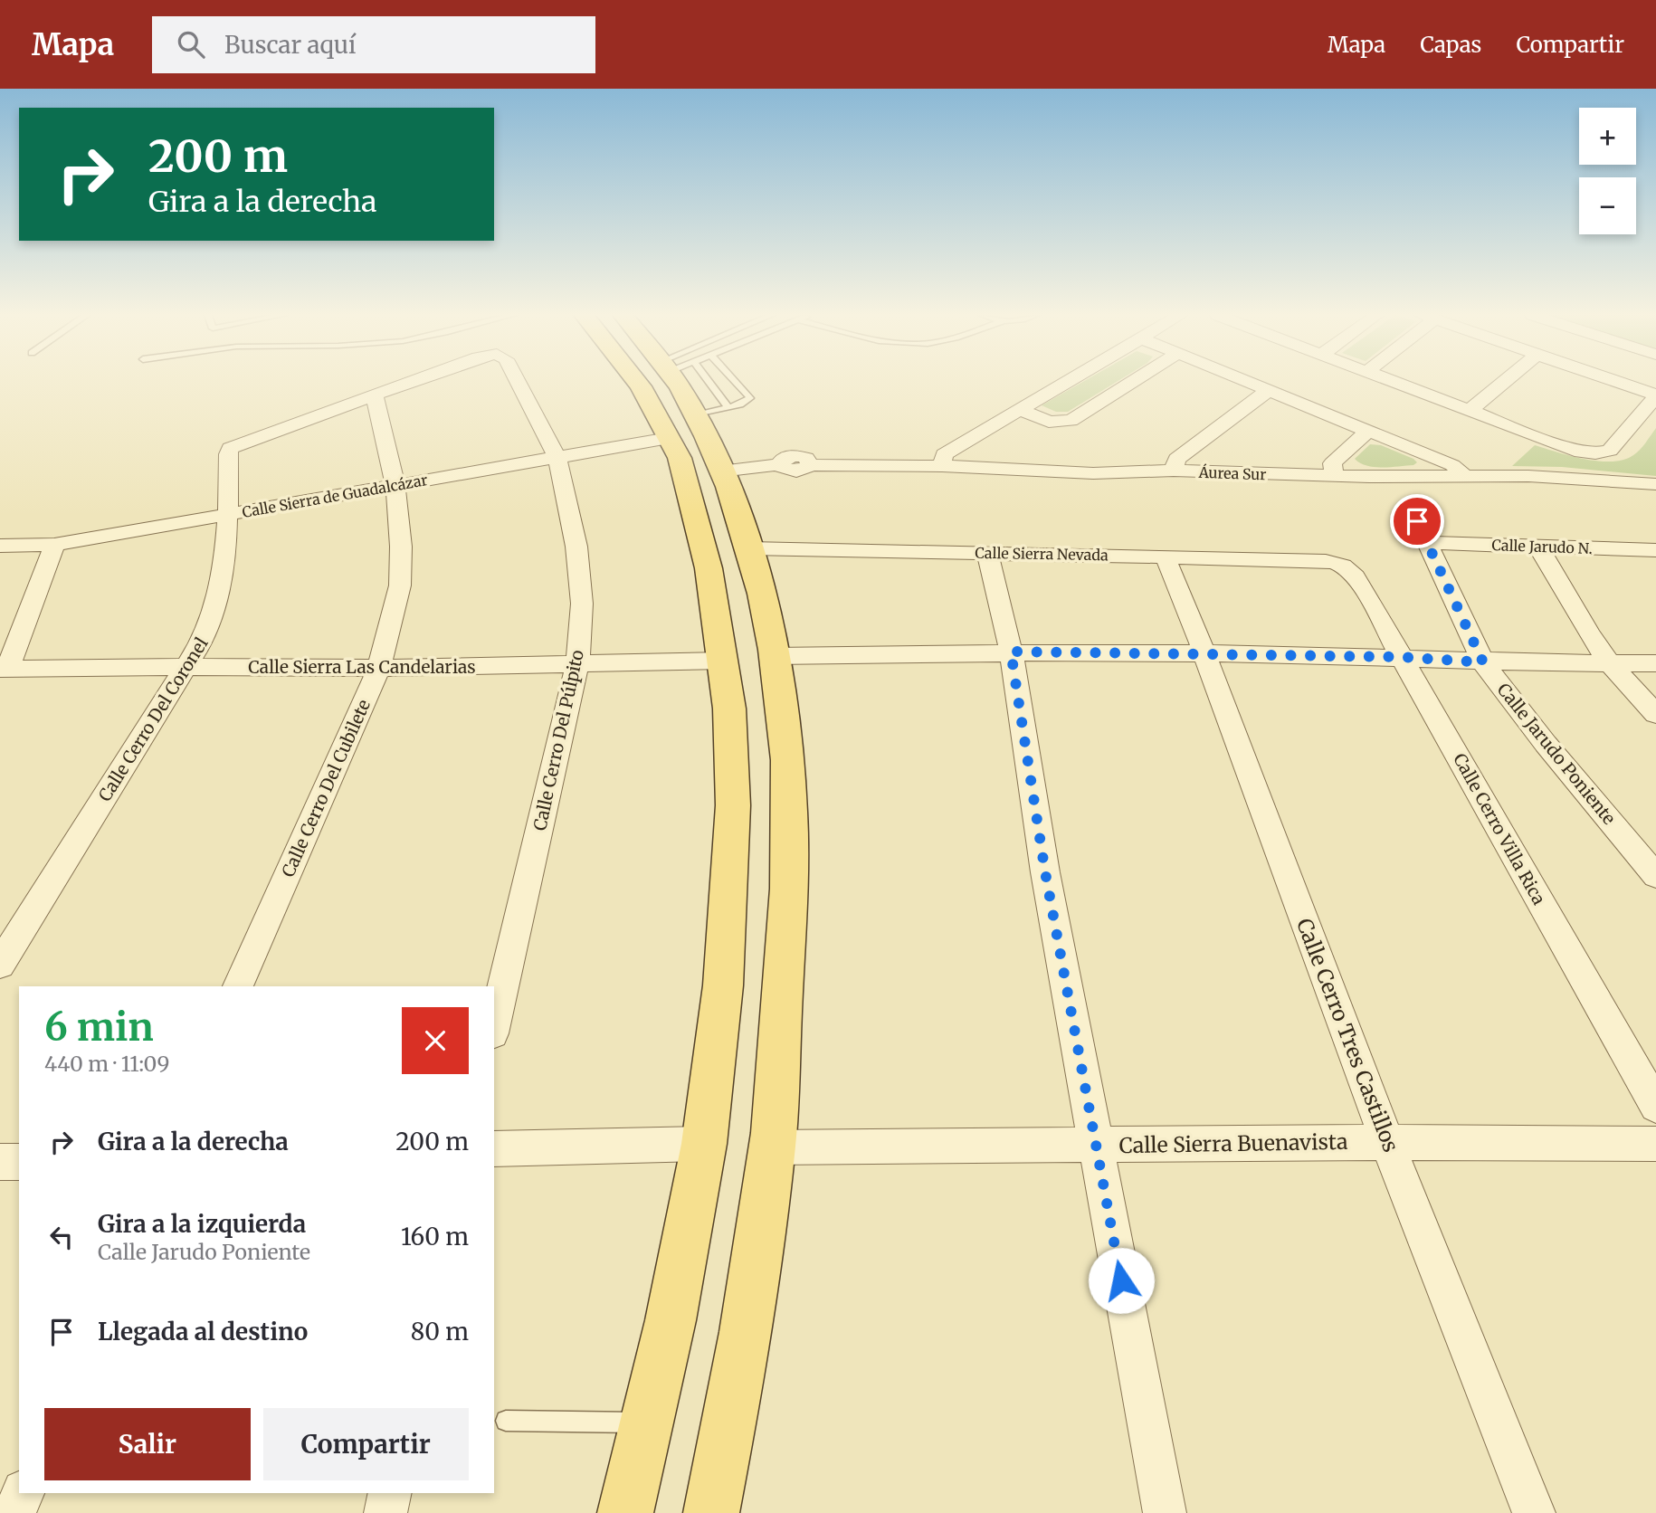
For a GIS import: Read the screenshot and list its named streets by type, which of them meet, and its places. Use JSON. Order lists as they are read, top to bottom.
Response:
{
  "streets": {
    "street": [
      "Áurea Sur",
      "Calle Sierra de Guadalcázar",
      "Calle Jarudo N.",
      "Calle Sierra Nevada",
      "Calle Sierra Las Candelarias",
      "Calle Cerro Del Coronel",
      "Calle Cerro Del Púlpito",
      "Calle Jarudo Poniente",
      "Calle Cerro Del Cubilete",
      "Calle Cerro Villa Rica",
      "Calle Cerro Tres Castillos",
      "Calle Sierra Buenavista"
    ]
  },
  "crossings": [
    ["Calle Sierra de Guadalcázar", "Calle Cerro Del Coronel"],
    ["Calle Sierra de Guadalcázar", "Calle Cerro Del Púlpito"],
    ["Calle Sierra de Guadalcázar", "Calle Cerro Del Cubilete"],
    ["Calle Jarudo N.", "Calle Jarudo Poniente"],
    ["Calle Sierra Nevada", "Calle Cerro Villa Rica"],
    ["Calle Sierra Nevada", "Calle Cerro Tres Castillos"],
    ["Calle Sierra Las Candelarias", "Calle Cerro Del Coronel"],
    ["Calle Sierra Las Candelarias", "Calle Cerro Del Púlpito"],
    ["Calle Sierra Las Candelarias", "Calle Cerro Del Cubilete"],
    ["Calle Cerro Del Coronel", "Calle Cerro Del Púlpito"],
    ["Calle Cerro Del Coronel", "Calle Cerro Del Cubilete"],
    ["Calle Cerro Del Púlpito", "Calle Cerro Del Cubilete"],
    ["Calle Cerro Tres Castillos", "Calle Sierra Buenavista"]
  ],
  "page": {
    "header": "Mapa",
    "search": "Buscar aquí",
    "nav": ["Mapa", "Capas", "Compartir"],
    "map_buttons": ["+", "−"],
    "turn": ["200 m", "Gira a la derecha"],
    "heading": ["6 min", "440 m · 11:09"],
    "list": [
      {
        "name": "Gira a la derecha",
        "value": "200 m"
      },
      {
        "name": "Gira a la izquierda",
        "note": "Calle Jarudo Poniente",
        "value": "160 m"
      },
      {
        "name": "Llegada al destino",
        "value": "80 m"
      }
    ],
    "buttons": ["Salir", "Compartir"]
  }
}
